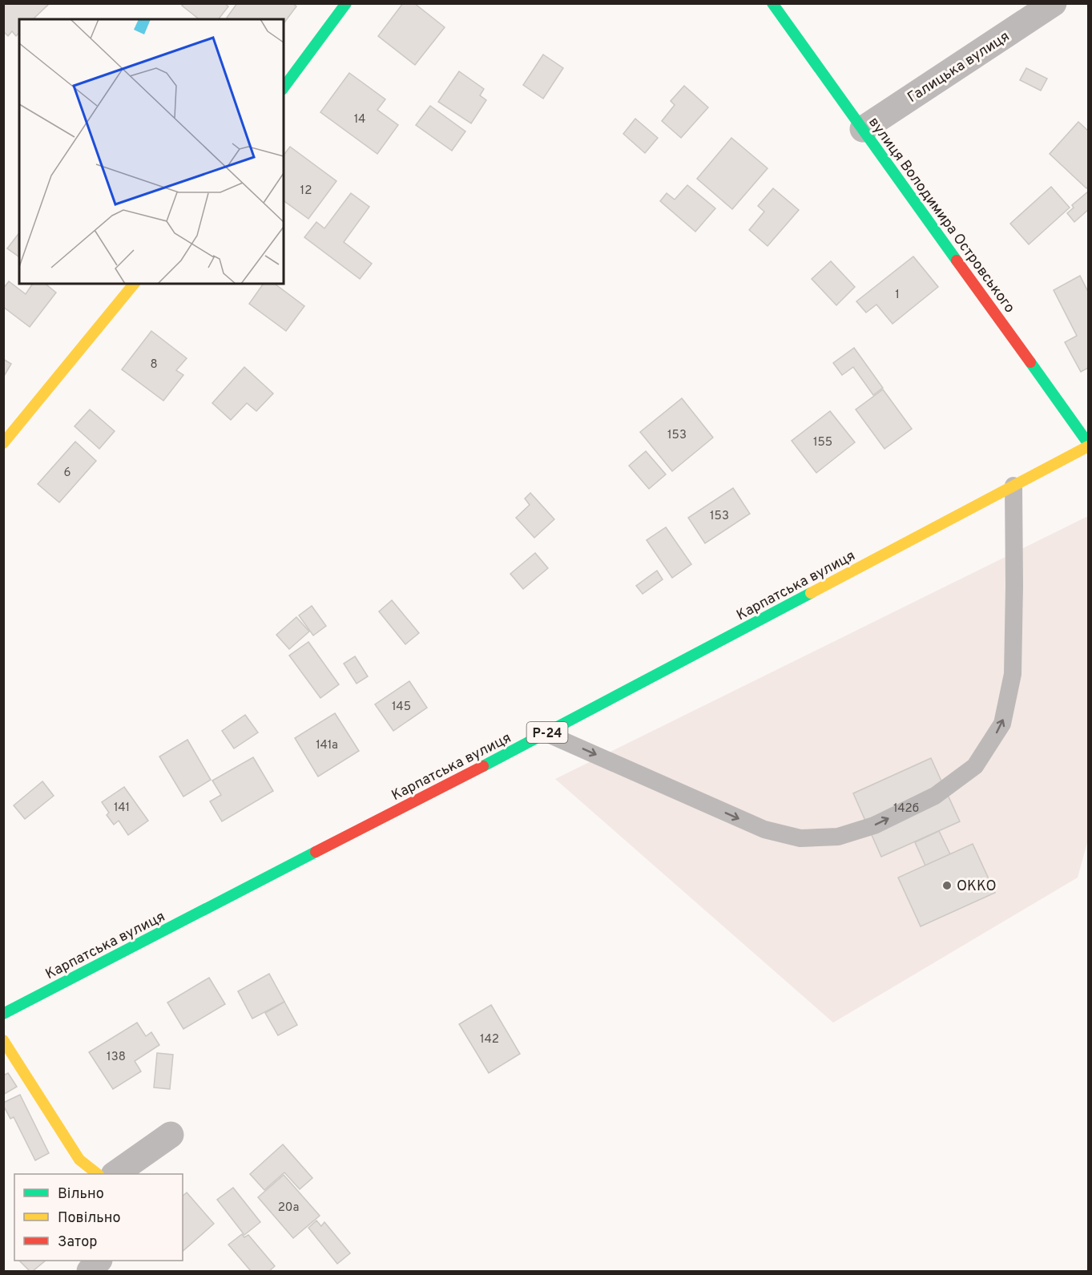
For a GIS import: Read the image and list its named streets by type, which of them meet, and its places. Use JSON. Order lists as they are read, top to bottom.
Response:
{
  "streets": {
    "main road": ["вулиця Володимира Островського", "Карпатська вулиця", "Р-24"],
    "street": ["Галицька вулиця"]
  },
  "crossings": [
    ["Галицька вулиця", "вулиця Володимира Островського"],
    ["вулиця Володимира Островського", "Карпатська вулиця"]
  ],
  "places": ["ОККО"],
  "house_numbers": [
    "14",
    "12",
    "1",
    "8",
    "153",
    "155",
    "6",
    "153",
    "145",
    "141а",
    "141",
    "142б",
    "142",
    "138",
    "20а"
  ],
  "legend": ["Вільно", "Повільно", "Затор"]
}
